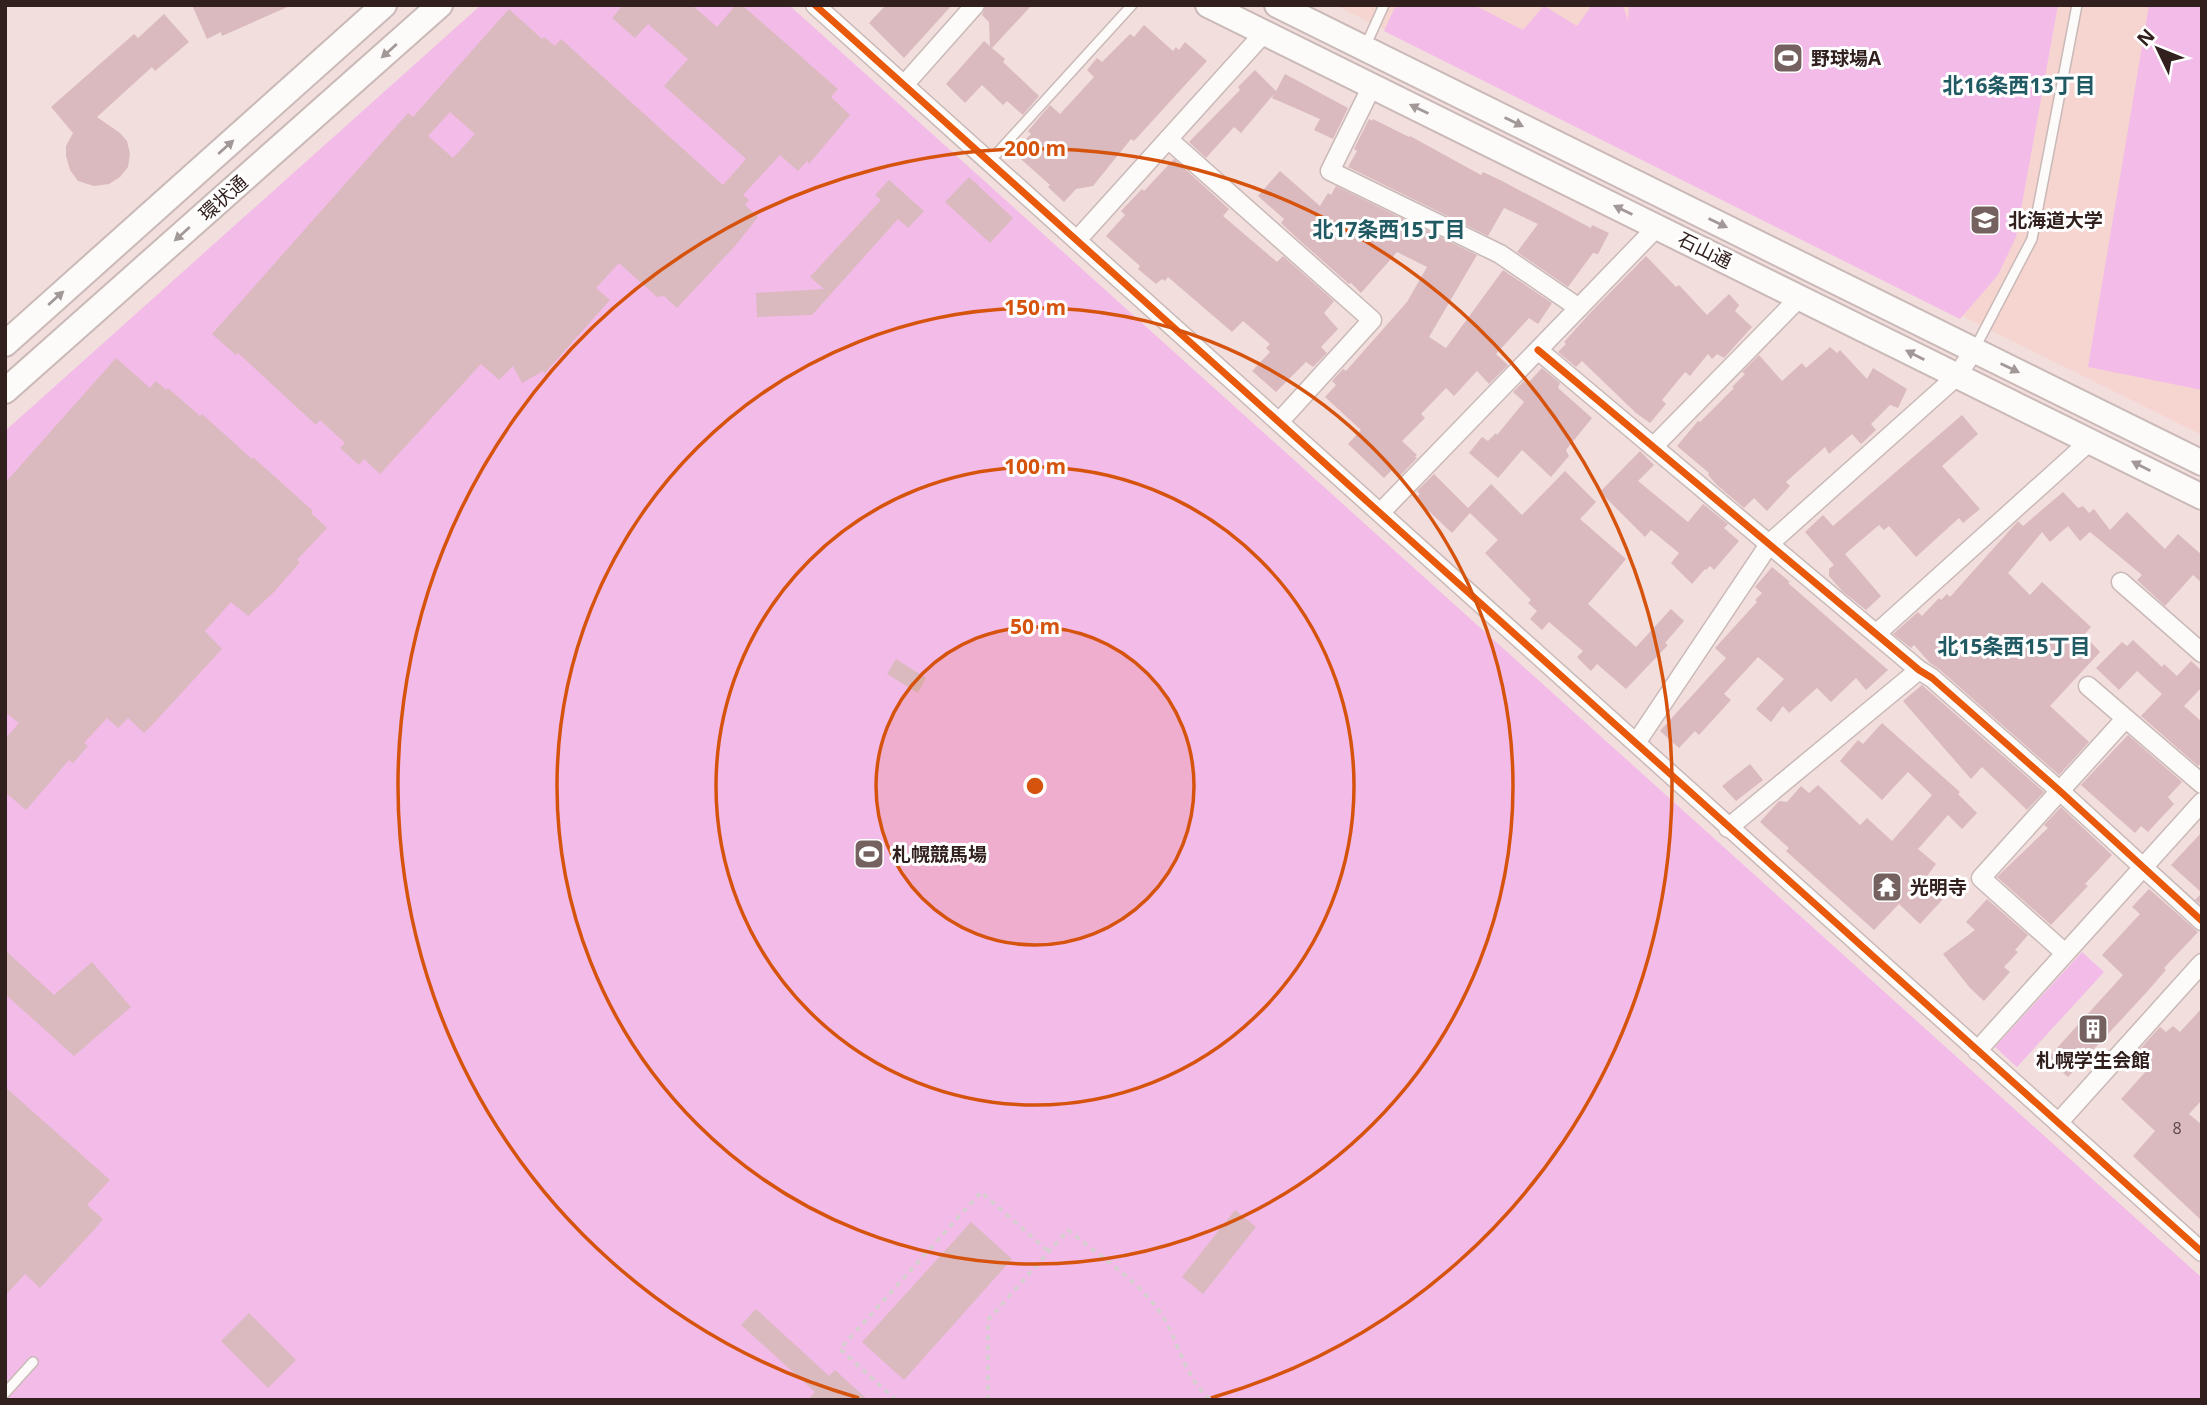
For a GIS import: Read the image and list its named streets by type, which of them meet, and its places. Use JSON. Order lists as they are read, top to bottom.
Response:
{
  "streets": {
    "main road": ["環状通", "石山通"]
  },
  "districts": ["北16条西13丁目", "北17条西15丁目", "北15条西15丁目"],
  "places": {
    "sports": ["野球場A", "札幌競馬場"],
    "school or university": ["北海道大学"],
    "temple": ["光明寺"],
    "building": ["札幌学生会館"]
  },
  "house_numbers": ["8"],
  "north": "top left",
  "rings": [
    "200 m",
    "150 m",
    "100 m",
    "50 m"
  ]
}
